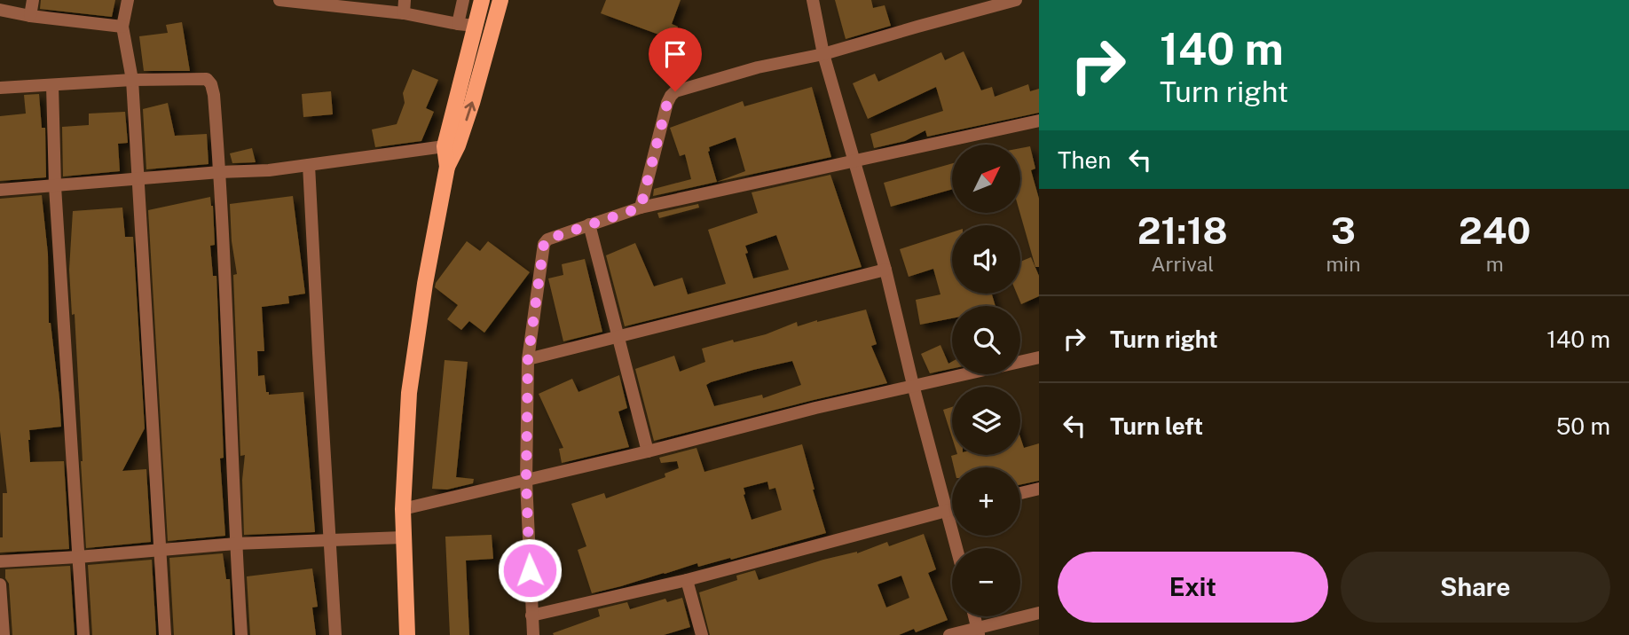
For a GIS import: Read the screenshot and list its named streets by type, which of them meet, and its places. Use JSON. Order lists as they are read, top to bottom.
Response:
{
  "north": "top right",
  "page": {
    "turn": ["140 m", "Turn right"],
    "then": "Then",
    "map_buttons": ["+", "−"],
    "eta": [
      "21:18",
      "Arrival",
      "3",
      "min",
      "240",
      "m"
    ],
    "list": [
      {
        "name": "Turn right",
        "value": "140 m"
      },
      {
        "name": "Turn left",
        "value": "50 m"
      }
    ],
    "buttons": ["Exit", "Share"]
  }
}
